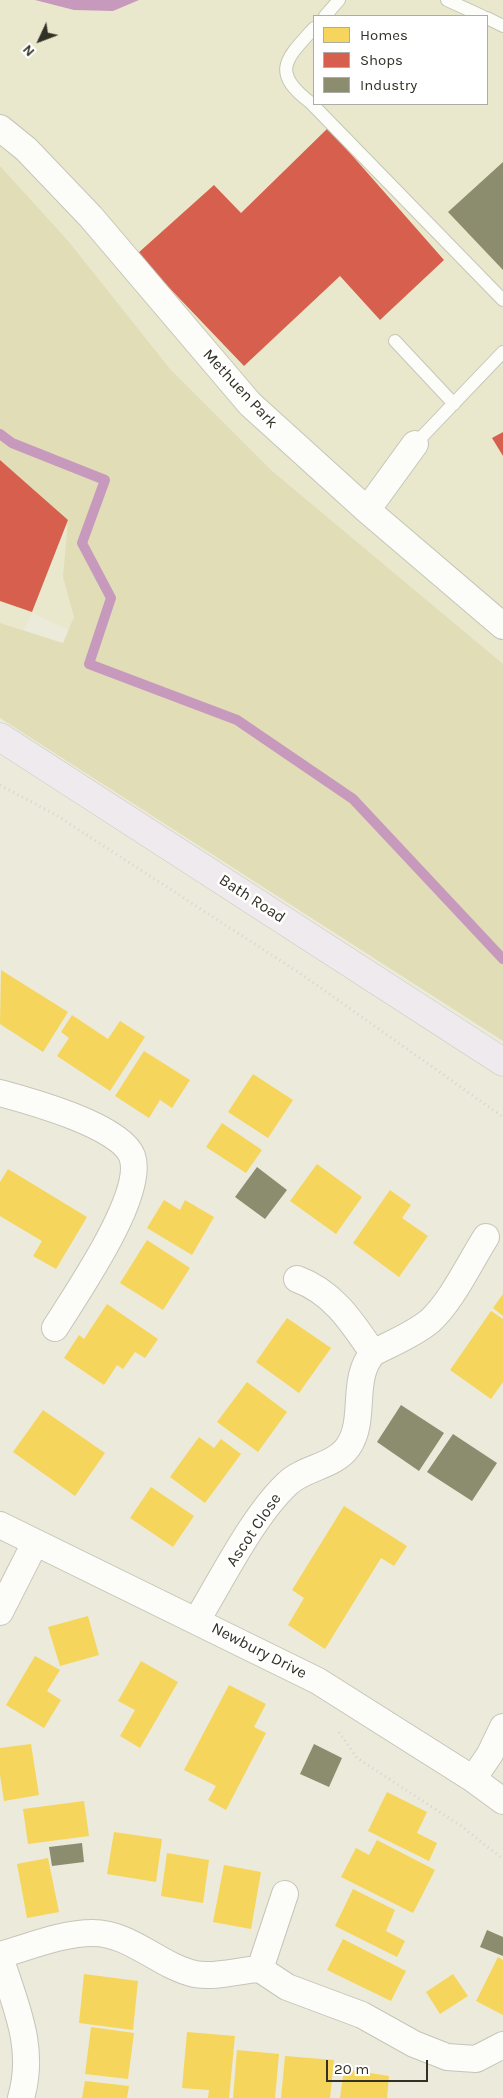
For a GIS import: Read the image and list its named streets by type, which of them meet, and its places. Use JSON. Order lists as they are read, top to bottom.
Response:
{
  "streets": {
    "main road": ["Bath Road"],
    "street": ["Methuen Park", "Ascot Close", "Newbury Drive"]
  },
  "crossings": [
    ["Ascot Close", "Newbury Drive"]
  ],
  "legend": ["Homes", "Shops", "Industry"],
  "scale_bar": "20 m",
  "north": "bottom left"
}
